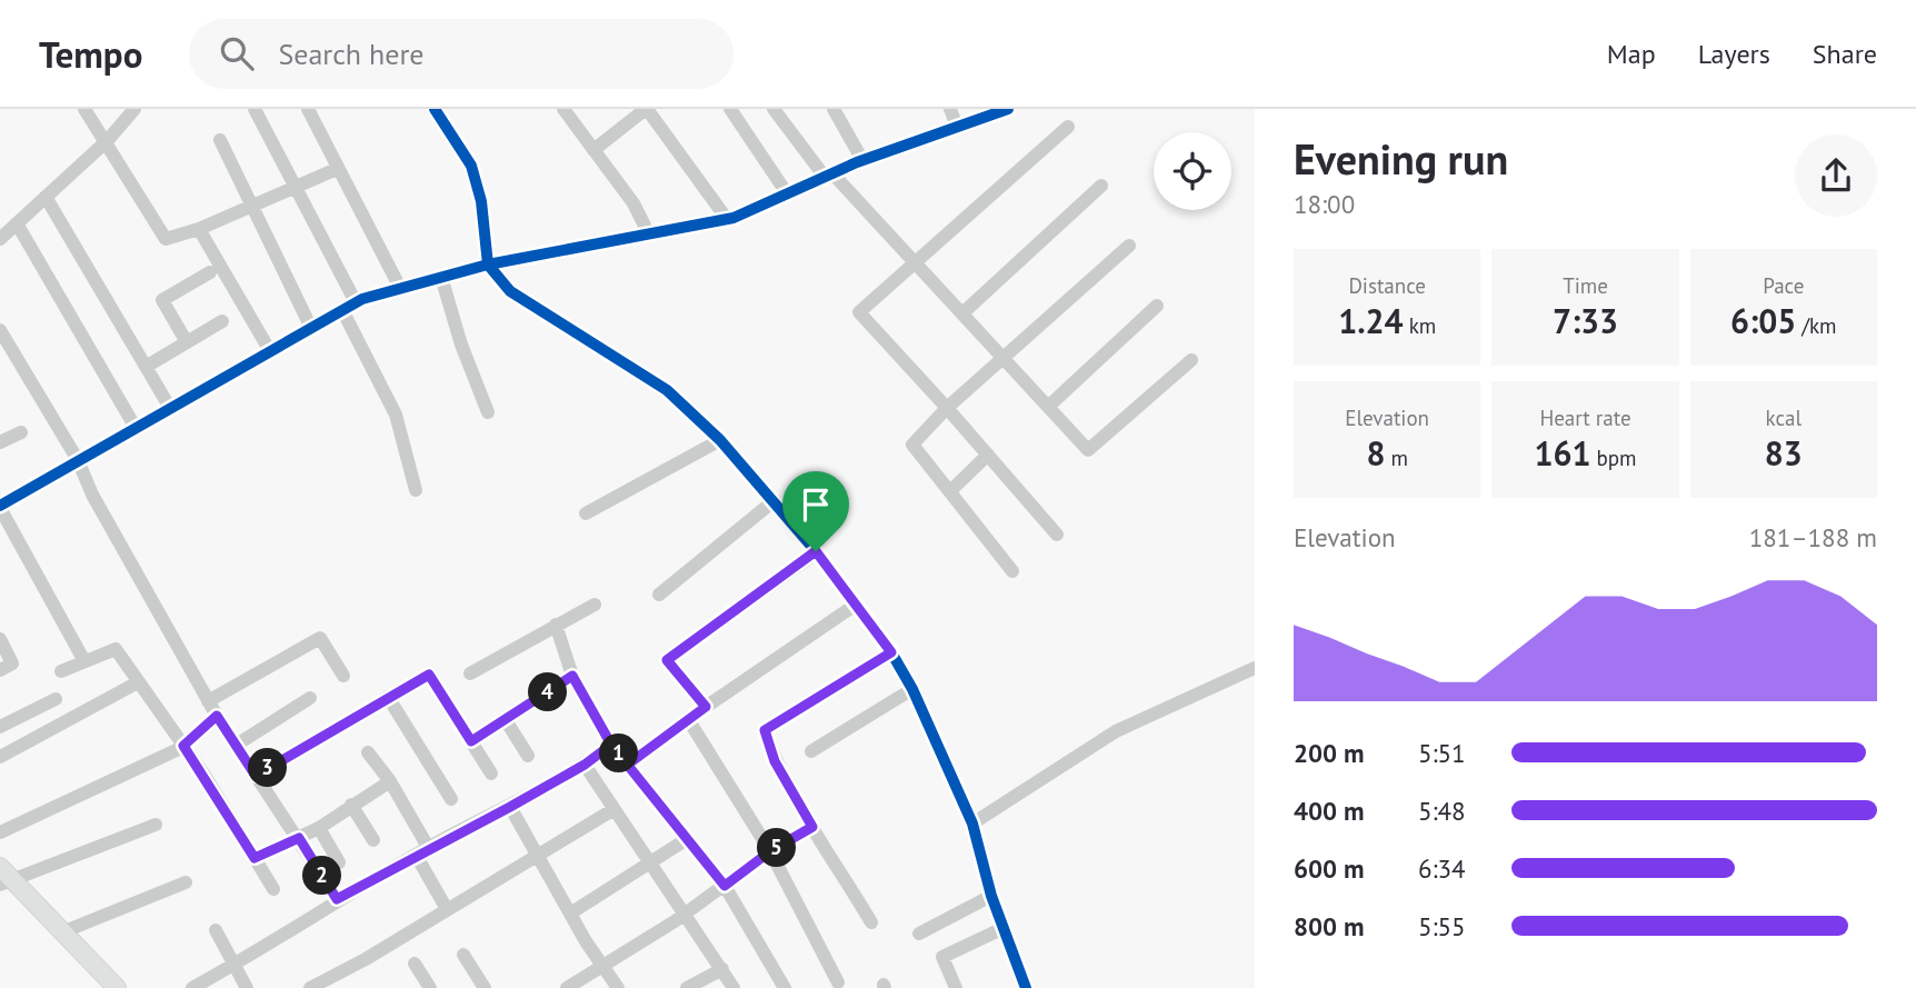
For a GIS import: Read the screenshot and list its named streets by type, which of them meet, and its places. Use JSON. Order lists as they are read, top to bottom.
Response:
{
  "page": {
    "header": "Tempo",
    "search": "Search here",
    "nav": ["Map", "Layers", "Share"],
    "heading": ["Evening run", "18:00"],
    "stats": [
      ["Distance", "1.24 km"],
      ["Time", "7:33"],
      ["Pace", "6:05 /km"],
      ["Elevation", "8 m"],
      ["Heart rate", "161 bpm"],
      ["kcal", "83"]
    ],
    "chart": ["Elevation", "181–188 m"],
    "pins": [
      "4",
      "1",
      "3",
      "5",
      "2"
    ],
    "list": [
      {
        "name": "200 m",
        "note": "5:51"
      },
      {
        "name": "400 m",
        "note": "5:48"
      },
      {
        "name": "600 m",
        "note": "6:34"
      },
      {
        "name": "800 m",
        "note": "5:55"
      }
    ]
  }
}
